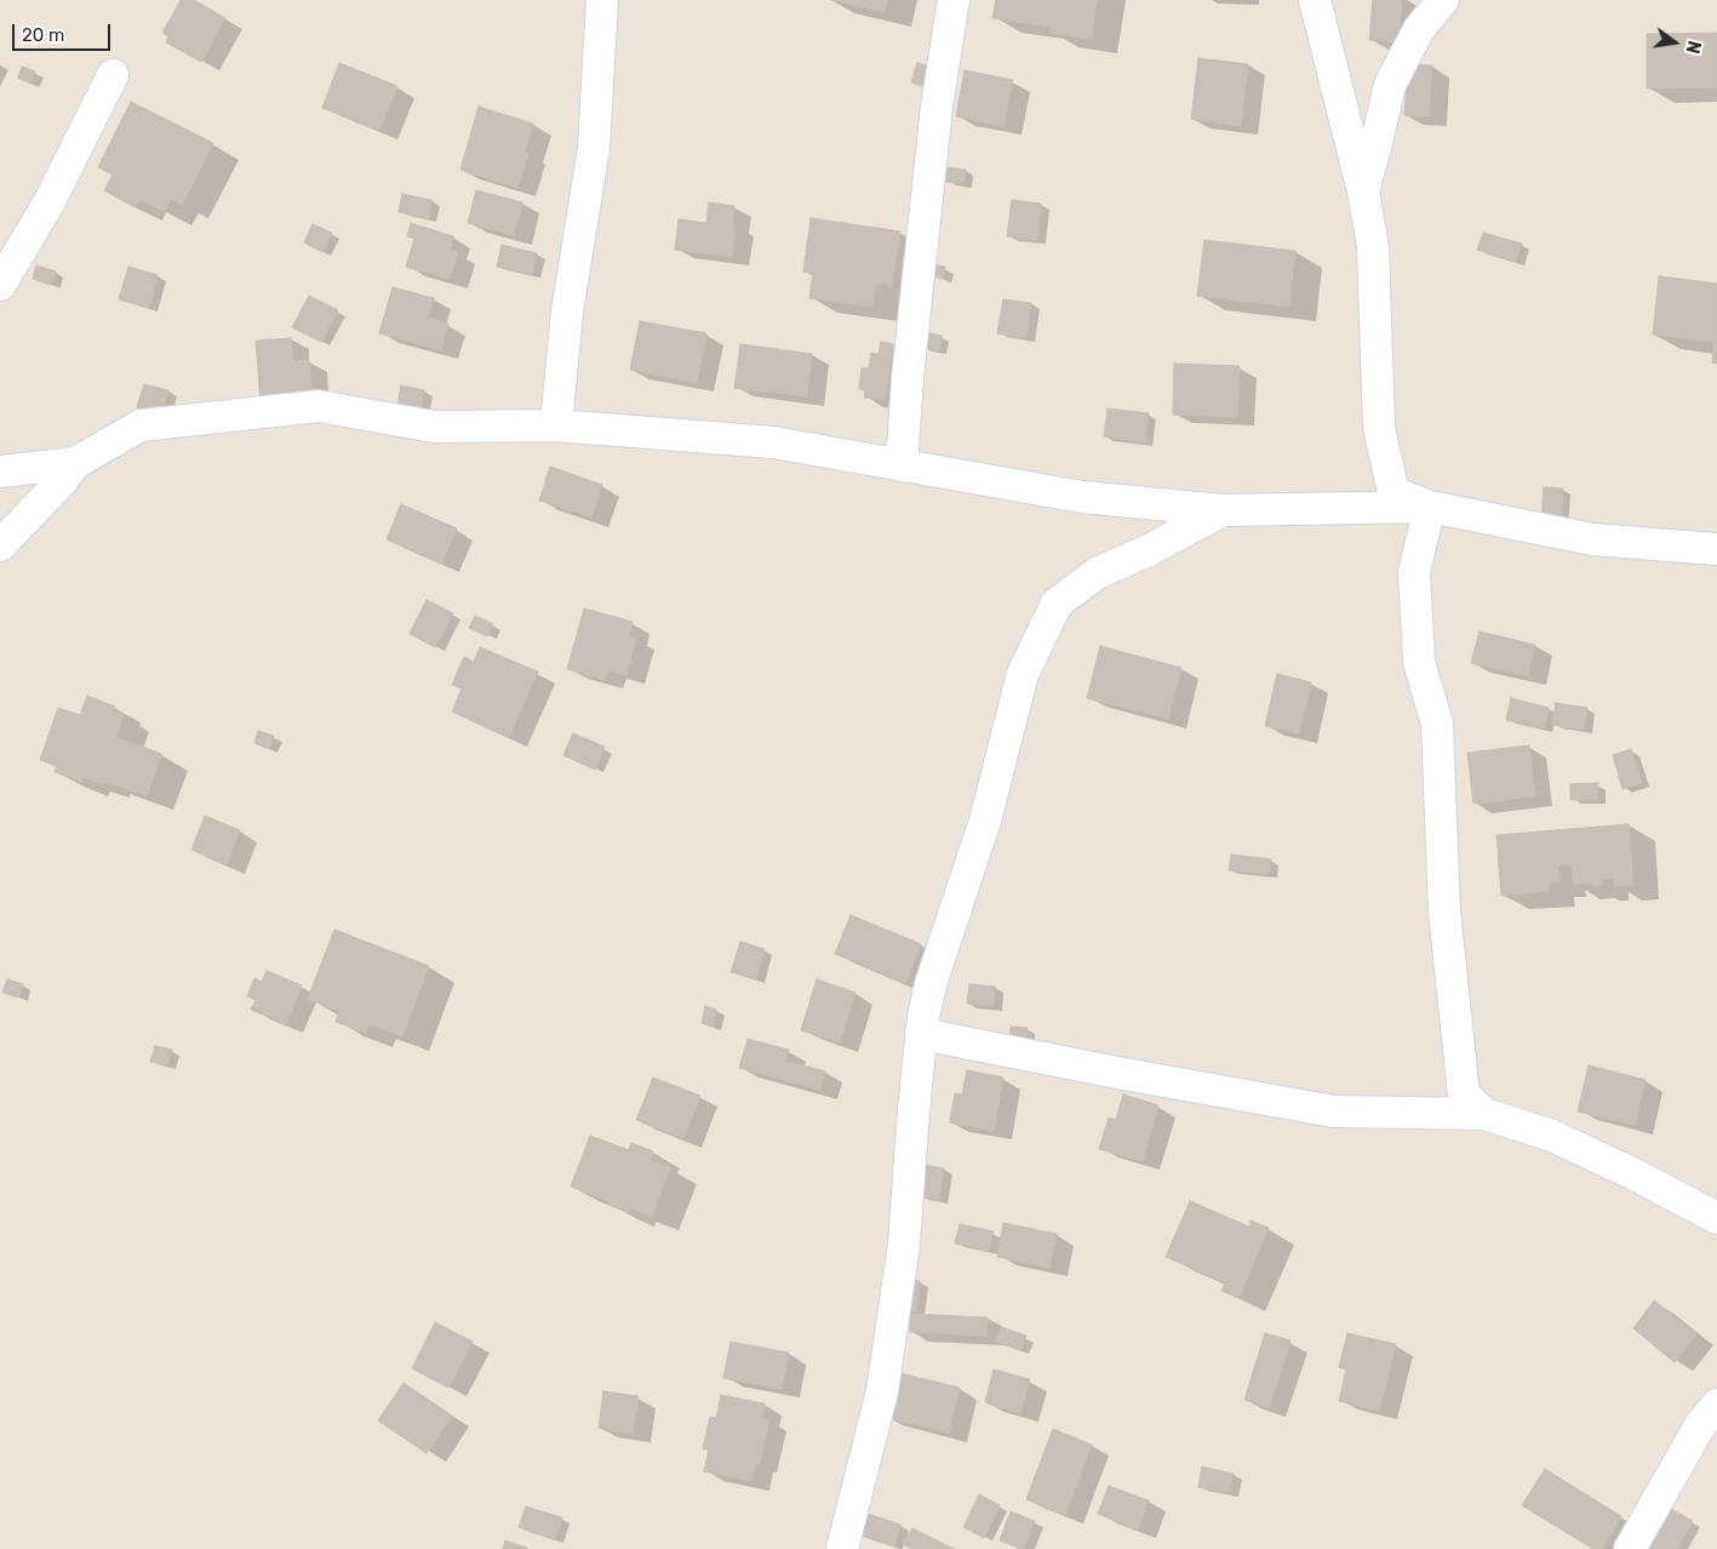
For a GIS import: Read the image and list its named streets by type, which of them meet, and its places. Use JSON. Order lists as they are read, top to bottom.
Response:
{
  "scale_bar": "20 m",
  "north": "right"
}
